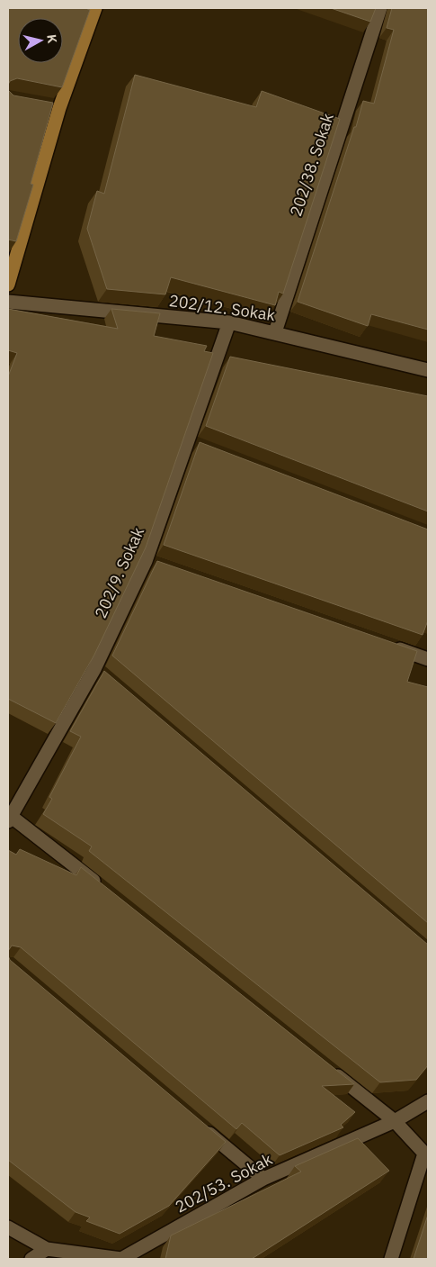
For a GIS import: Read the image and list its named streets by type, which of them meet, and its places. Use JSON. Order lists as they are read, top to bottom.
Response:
{
  "streets": {
    "street": [
      "202/38. Sokak",
      "202/12. Sokak",
      "202/9. Sokak",
      "202/53. Sokak"
    ]
  },
  "crossings": [
    ["202/38. Sokak", "202/12. Sokak"],
    ["202/12. Sokak", "202/9. Sokak"]
  ],
  "north": "right"
}
